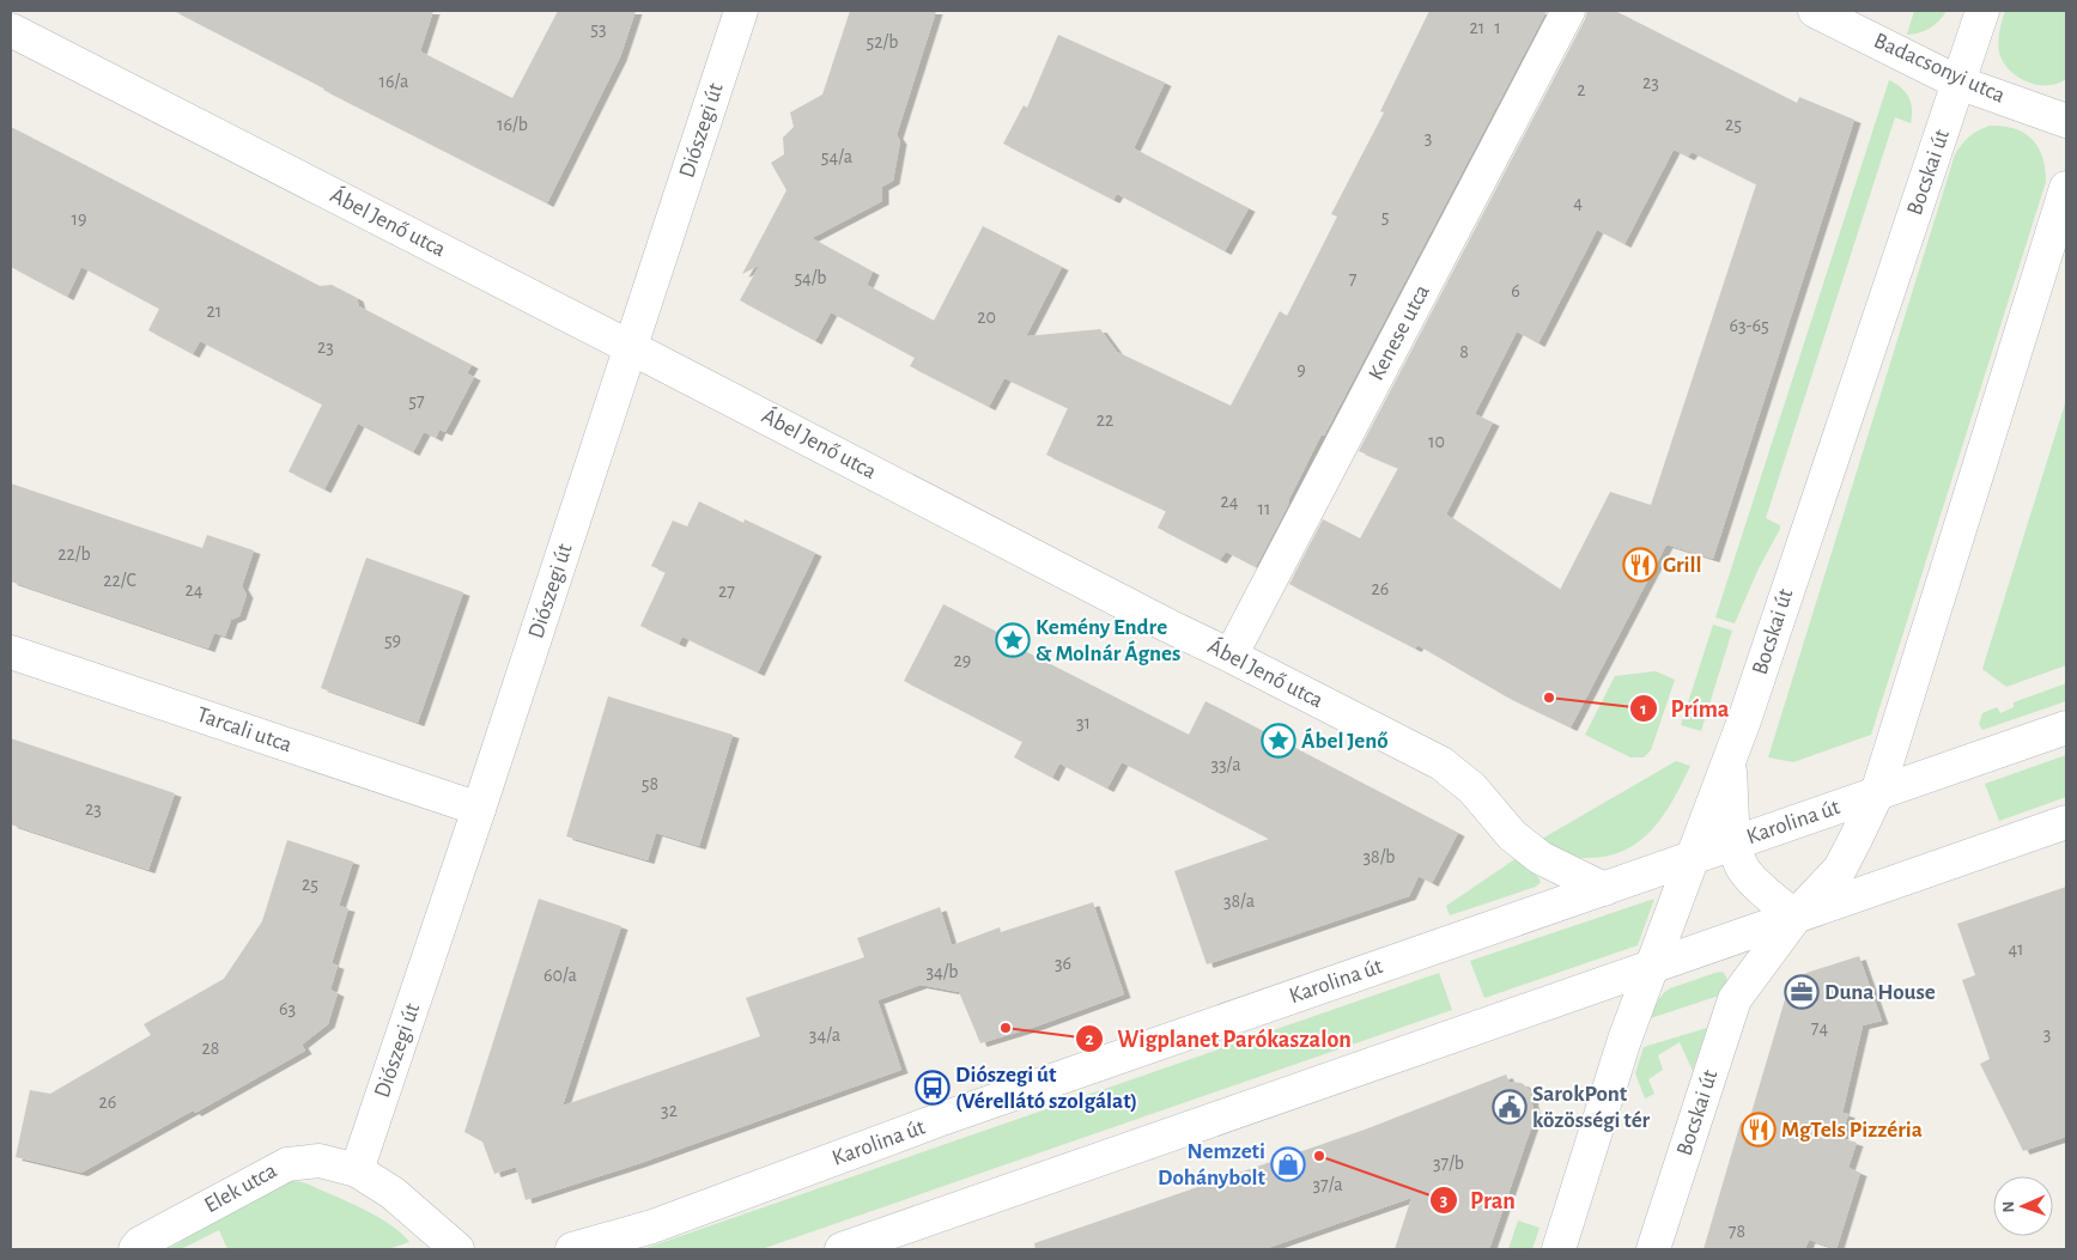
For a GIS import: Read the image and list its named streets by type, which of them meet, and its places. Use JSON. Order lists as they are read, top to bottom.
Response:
{
  "streets": {
    "street": [
      "Badacsonyi utca",
      "Diószegi út",
      "Bocskai út",
      "Ábel Jenő utca",
      "Kenese utca",
      "Tarcali utca",
      "Karolina út",
      "Elek utca"
    ]
  },
  "crossings": [
    ["Badacsonyi utca", "Bocskai út"],
    ["Diószegi út", "Ábel Jenő utca"],
    ["Diószegi út", "Tarcali utca"],
    ["Diószegi út", "Elek utca"],
    ["Bocskai út", "Karolina út"],
    ["Ábel Jenő utca", "Kenese utca"],
    ["Ábel Jenő utca", "Karolina út"]
  ],
  "places": {
    "restaurant": ["Grill", "MgTels Pizzéria"],
    "place": ["Kemény Endre & Molnár Ágnes", "Ábel Jenő"],
    "other": ["Príma", "Wigplanet Parókaszalon", "Pran"],
    "office": ["Duna House"],
    "bus stop": ["Diószegi út (Vérellátó szolgálat)"],
    "public building": ["SarokPont közösségi tér"],
    "shop": ["Nemzeti Dohánybolt"]
  },
  "house_numbers": [
    "21",
    "1",
    "53",
    "52/b",
    "16/a",
    "23",
    "2",
    "16/b",
    "25",
    "3",
    "54/a",
    "4",
    "5",
    "19",
    "54/b",
    "7",
    "6",
    "21",
    "20",
    "63-65",
    "23",
    "8",
    "9",
    "57",
    "22",
    "10",
    "24",
    "11",
    "22/b",
    "22/C",
    "26",
    "24",
    "27",
    "59",
    "29",
    "31",
    "33/a",
    "58",
    "23",
    "38/b",
    "25",
    "38/a",
    "41",
    "36",
    "34/b",
    "60/a",
    "63",
    "74",
    "3",
    "34/a",
    "28",
    "26",
    "32",
    "37/b",
    "37/a",
    "78"
  ],
  "north": "left"
}
